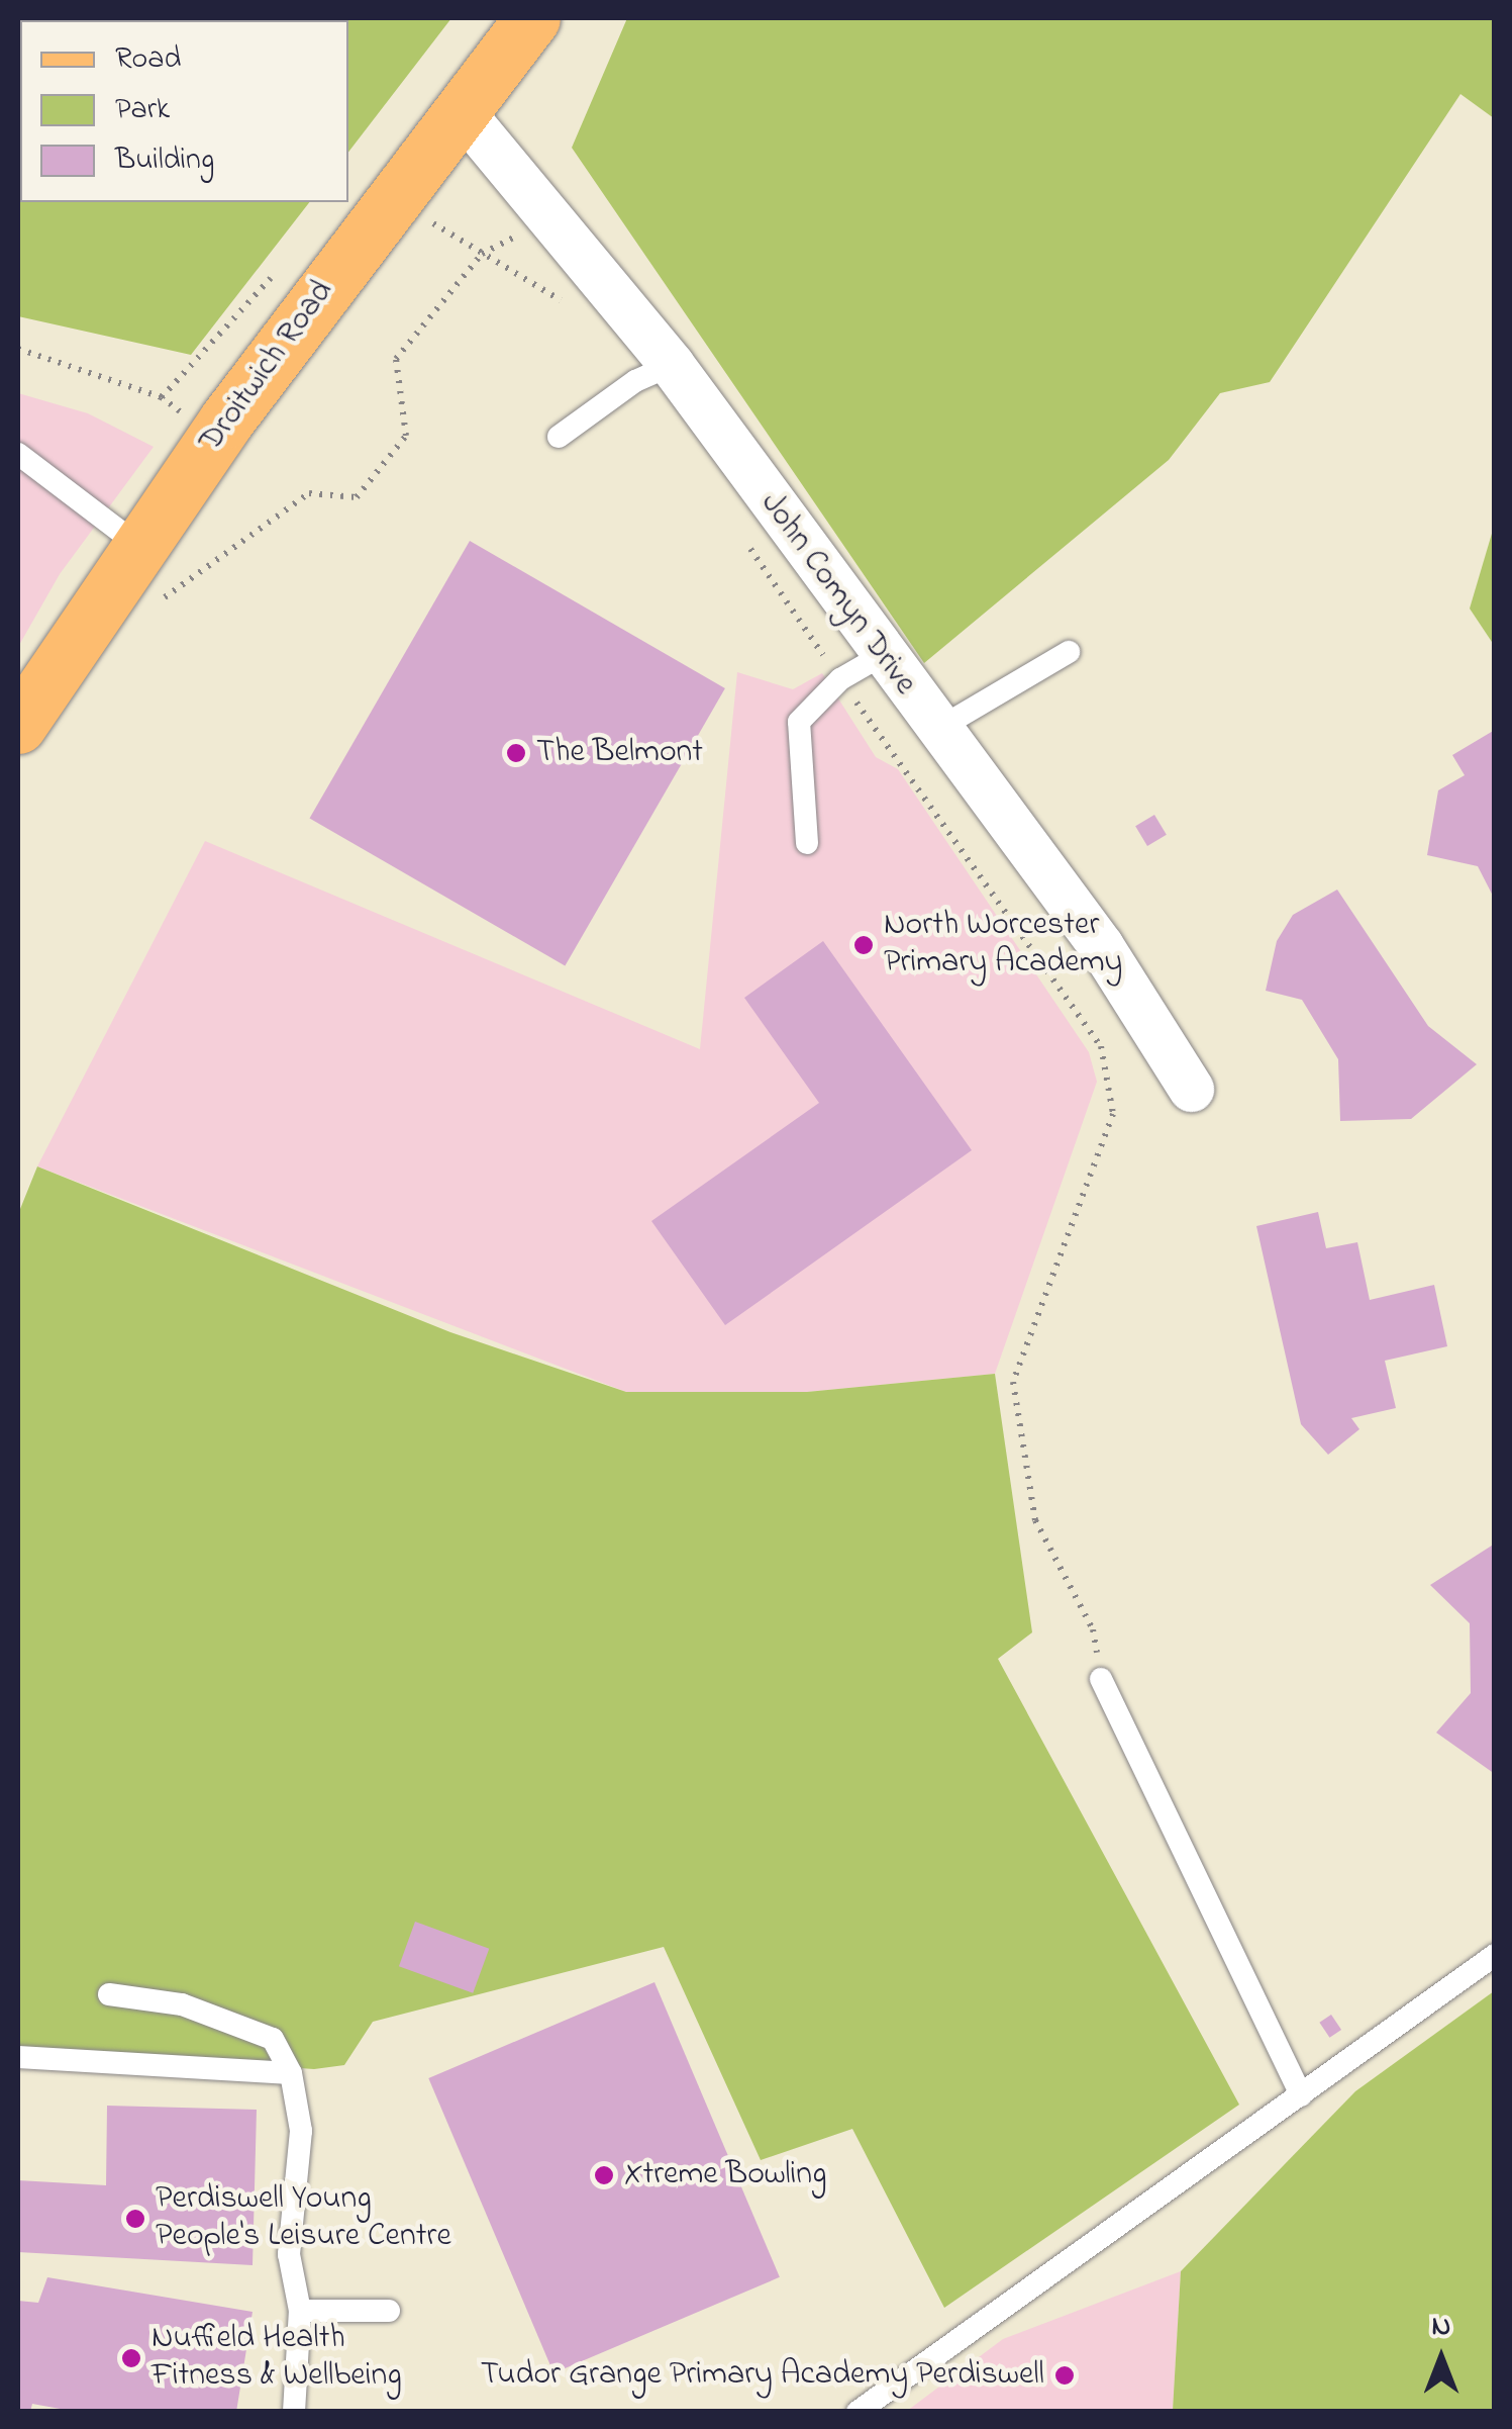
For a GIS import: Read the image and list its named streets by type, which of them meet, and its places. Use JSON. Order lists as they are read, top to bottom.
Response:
{
  "streets": {
    "main road": ["Droitwich Road"],
    "street": ["John Comyn Drive"]
  },
  "crossings": [
    ["Droitwich Road", "John Comyn Drive"]
  ],
  "places": [
    "The Belmont",
    "North Worcester Primary Academy",
    "Xtreme Bowling",
    "Perdiswell Young People's Leisure Centre",
    "Nuffield Health Fitness & Wellbeing",
    "Tudor Grange Primary Academy Perdiswell"
  ],
  "legend": ["Road", "Park", "Building"],
  "north": "top"
}
